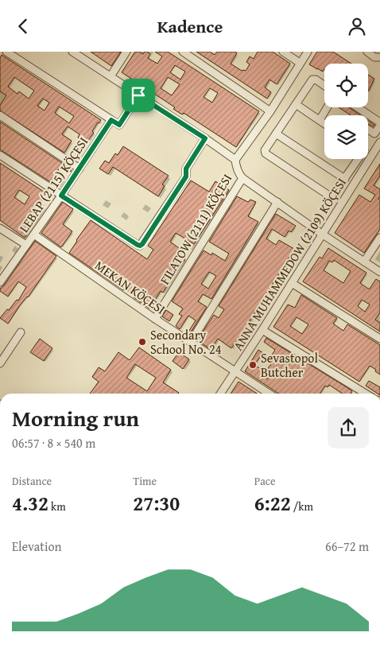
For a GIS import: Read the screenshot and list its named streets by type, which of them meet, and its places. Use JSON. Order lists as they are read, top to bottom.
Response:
{
  "streets": {
    "street": [
      "LEBAP (2115) KÖÇESI",
      "FILATOW (2111) KÖÇESI",
      "ANNA MUHAMMEDOW (2109) KÖÇESI",
      "MEKAN KÖÇESI"
    ]
  },
  "crossings": [
    ["LEBAP (2115) KÖÇESI", "MEKAN KÖÇESI"],
    ["FILATOW (2111) KÖÇESI", "MEKAN KÖÇESI"],
    ["ANNA MUHAMMEDOW (2109) KÖÇESI", "MEKAN KÖÇESI"]
  ],
  "places": ["Secondary School No. 24", "Sevastopol Butcher"],
  "page": {
    "header": "Kadence",
    "heading": ["Morning run", "06:57 · 8 × 540 m"],
    "stats": [
      ["Distance", "4.32 km"],
      ["Time", "27:30"],
      ["Pace", "6:22 /km"]
    ],
    "chart": ["Elevation", "66–72 m"]
  }
}
